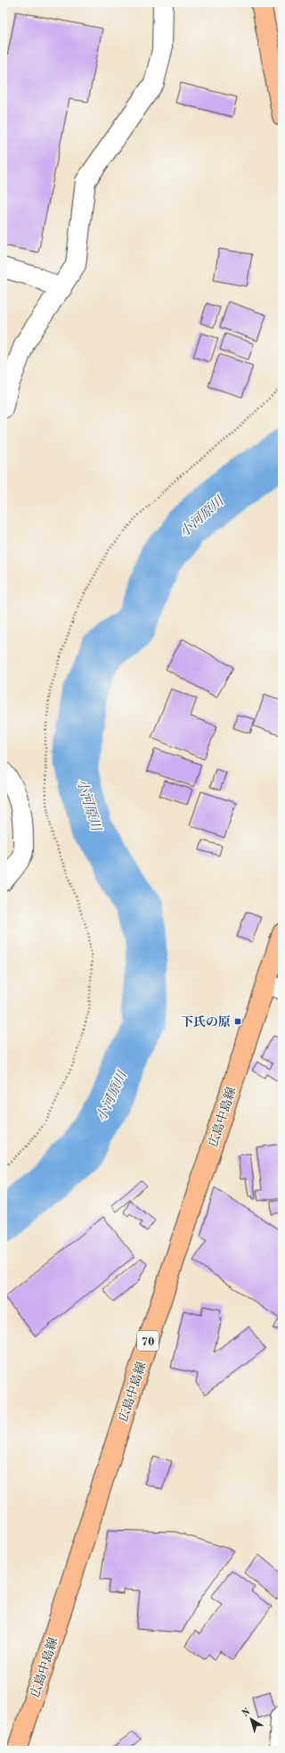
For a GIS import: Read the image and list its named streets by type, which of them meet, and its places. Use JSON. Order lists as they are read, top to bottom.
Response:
{
  "streets": {
    "main road": ["広島中島線", "70"]
  },
  "water": ["小河原川"],
  "places": {
    "transit": ["下氏の原"]
  },
  "north": "top left"
}
